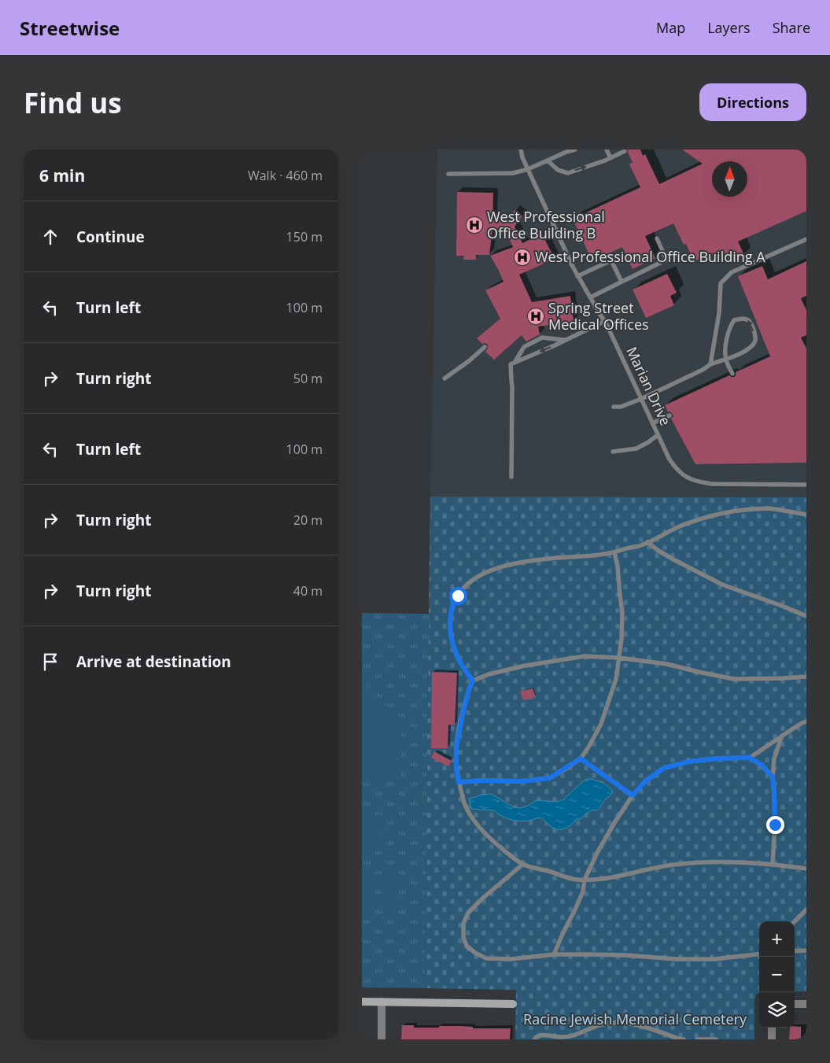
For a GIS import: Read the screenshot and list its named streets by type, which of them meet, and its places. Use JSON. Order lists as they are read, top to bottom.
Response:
{
  "streets": {
    "lane": ["Marian Drive"]
  },
  "parks": ["Racine Jewish Memorial Cemetery"],
  "places": {
    "hospital": ["West Professional Office Building B", "West Professional Office Building A", "Spring Street Medical Offices"]
  },
  "north": "top",
  "page": {
    "header": "Streetwise",
    "nav": ["Map", "Layers", "Share"],
    "buttons": "Directions",
    "title": "Find us",
    "heading": ["6 min", "Walk · 460 m"],
    "list": [
      ["Continue", "150 m"],
      ["Turn left", "100 m"],
      ["Turn right", "50 m"],
      ["Turn left", "100 m"],
      ["Turn right", "20 m"],
      ["Turn right", "40 m"],
      "Arrive at destination"
    ],
    "map_buttons": ["+", "−"]
  }
}
